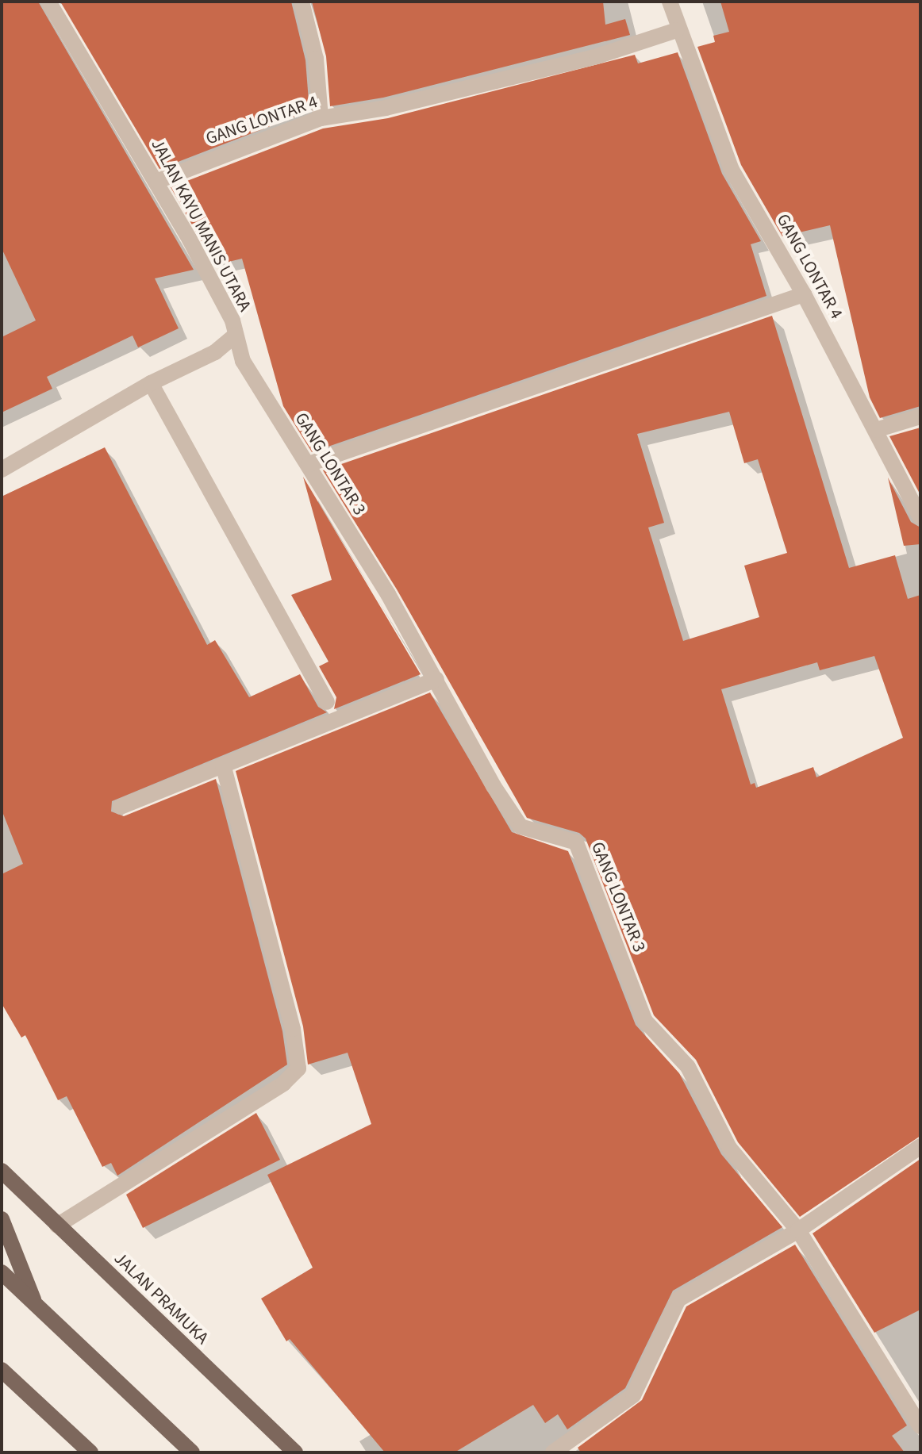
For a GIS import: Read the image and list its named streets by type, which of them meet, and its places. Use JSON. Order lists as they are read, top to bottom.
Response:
{
  "streets": {
    "main road": ["JALAN PRAMUKA"],
    "street": ["GANG LONTAR 4", "JALAN KAYU MANIS UTARA", "GANG LONTAR 3"]
  },
  "crossings": [
    ["GANG LONTAR 4", "JALAN KAYU MANIS UTARA"],
    ["JALAN KAYU MANIS UTARA", "GANG LONTAR 3"]
  ]
}
